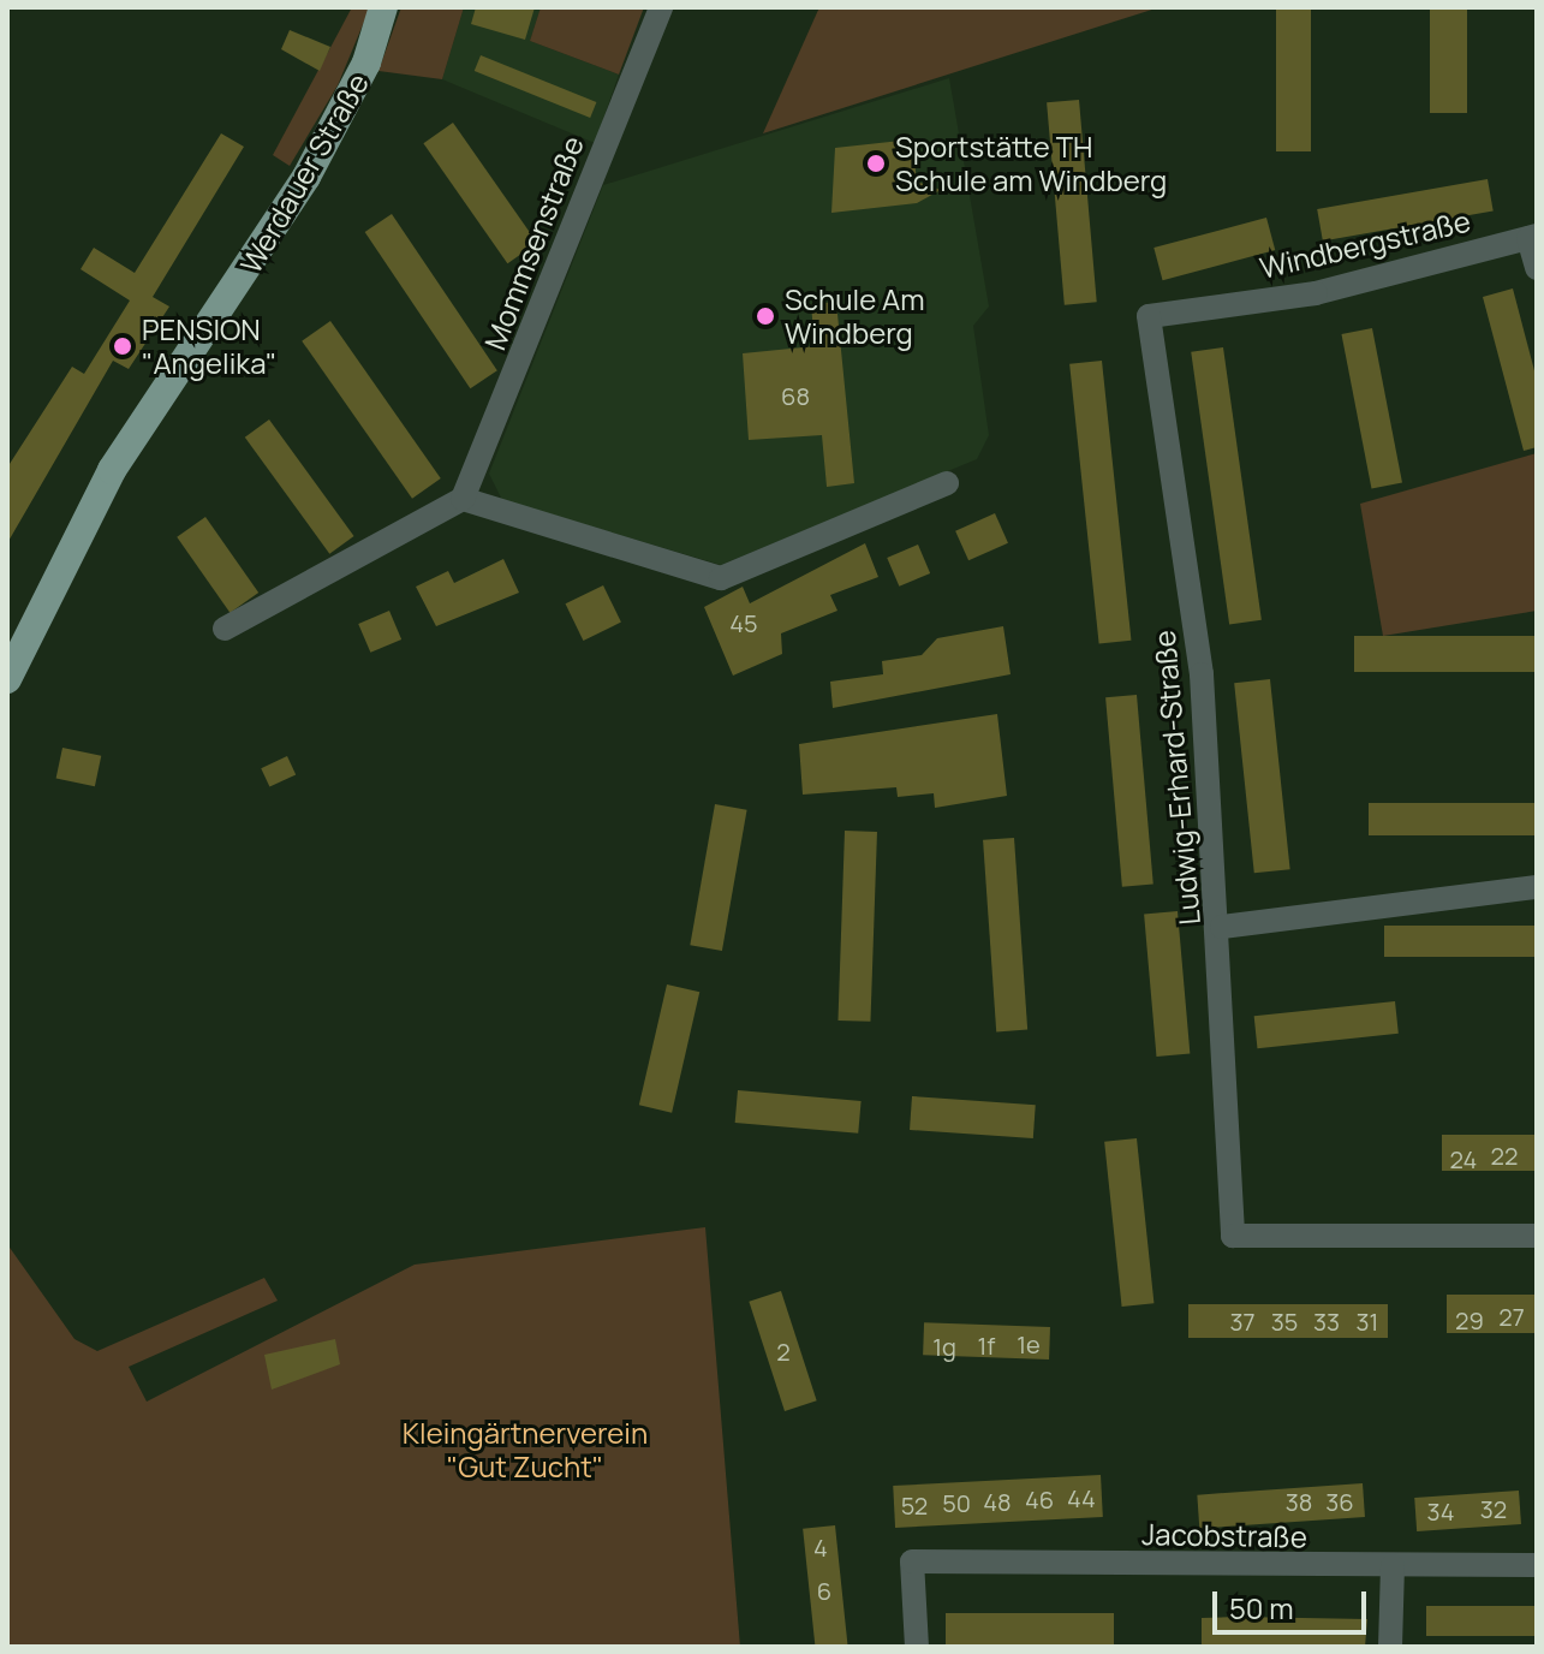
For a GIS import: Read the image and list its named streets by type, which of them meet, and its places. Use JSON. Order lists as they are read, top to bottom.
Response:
{
  "streets": {
    "main road": ["Werdauer Straße"],
    "street": [
      "Mommsenstraße",
      "Windbergstraße",
      "Ludwig-Erhard-Straße",
      "Jacobstraße"
    ]
  },
  "crossings": [
    ["Windbergstraße", "Ludwig-Erhard-Straße"]
  ],
  "parks": ["Kleingärtnerverein \"Gut Zucht\""],
  "places": ["Sportstätte TH Schule am Windberg", "Schule Am Windberg", "PENSION \"Angelika\""],
  "house_numbers": [
    "68",
    "45",
    "22",
    "24",
    "27",
    "29",
    "37",
    "35",
    "33",
    "31",
    "1e",
    "1f",
    "1g",
    "2",
    "44",
    "46",
    "48",
    "38",
    "36",
    "50",
    "52",
    "32",
    "34",
    "4",
    "6"
  ],
  "scale_bar": "50 m"
}
